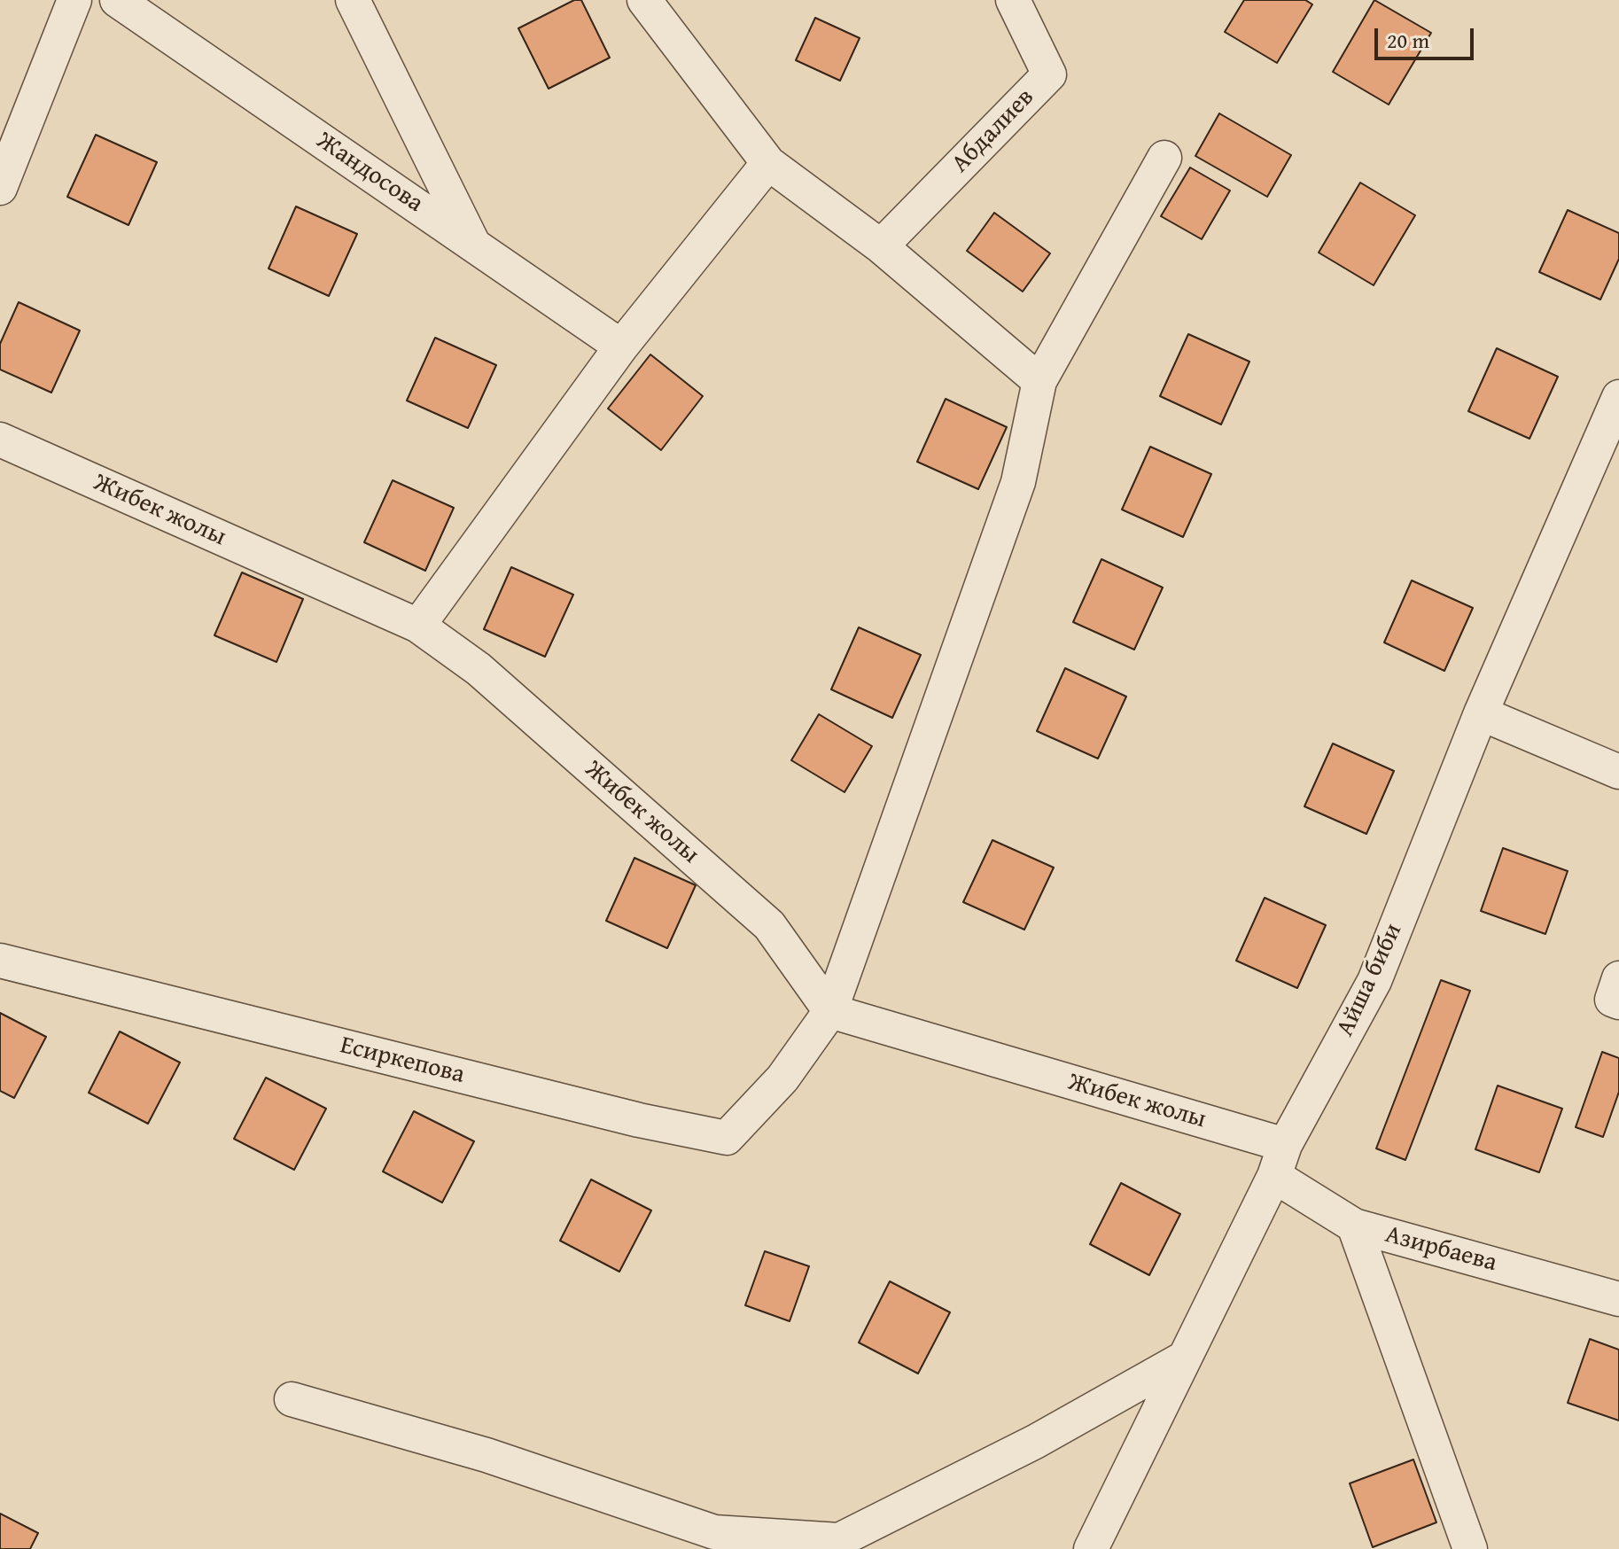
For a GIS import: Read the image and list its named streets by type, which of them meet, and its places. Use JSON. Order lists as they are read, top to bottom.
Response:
{
  "streets": {
    "street": [
      "Абдалиев",
      "Жандосова",
      "Жибек жолы",
      "Айша биби",
      "Есиркепова",
      "Азирбаева"
    ]
  },
  "crossings": [
    ["Жибек жолы", "Айша биби"],
    ["Жибек жолы", "Есиркепова"],
    ["Жибек жолы", "Азирбаева"],
    ["Айша биби", "Азирбаева"]
  ],
  "scale_bar": "20 m"
}
